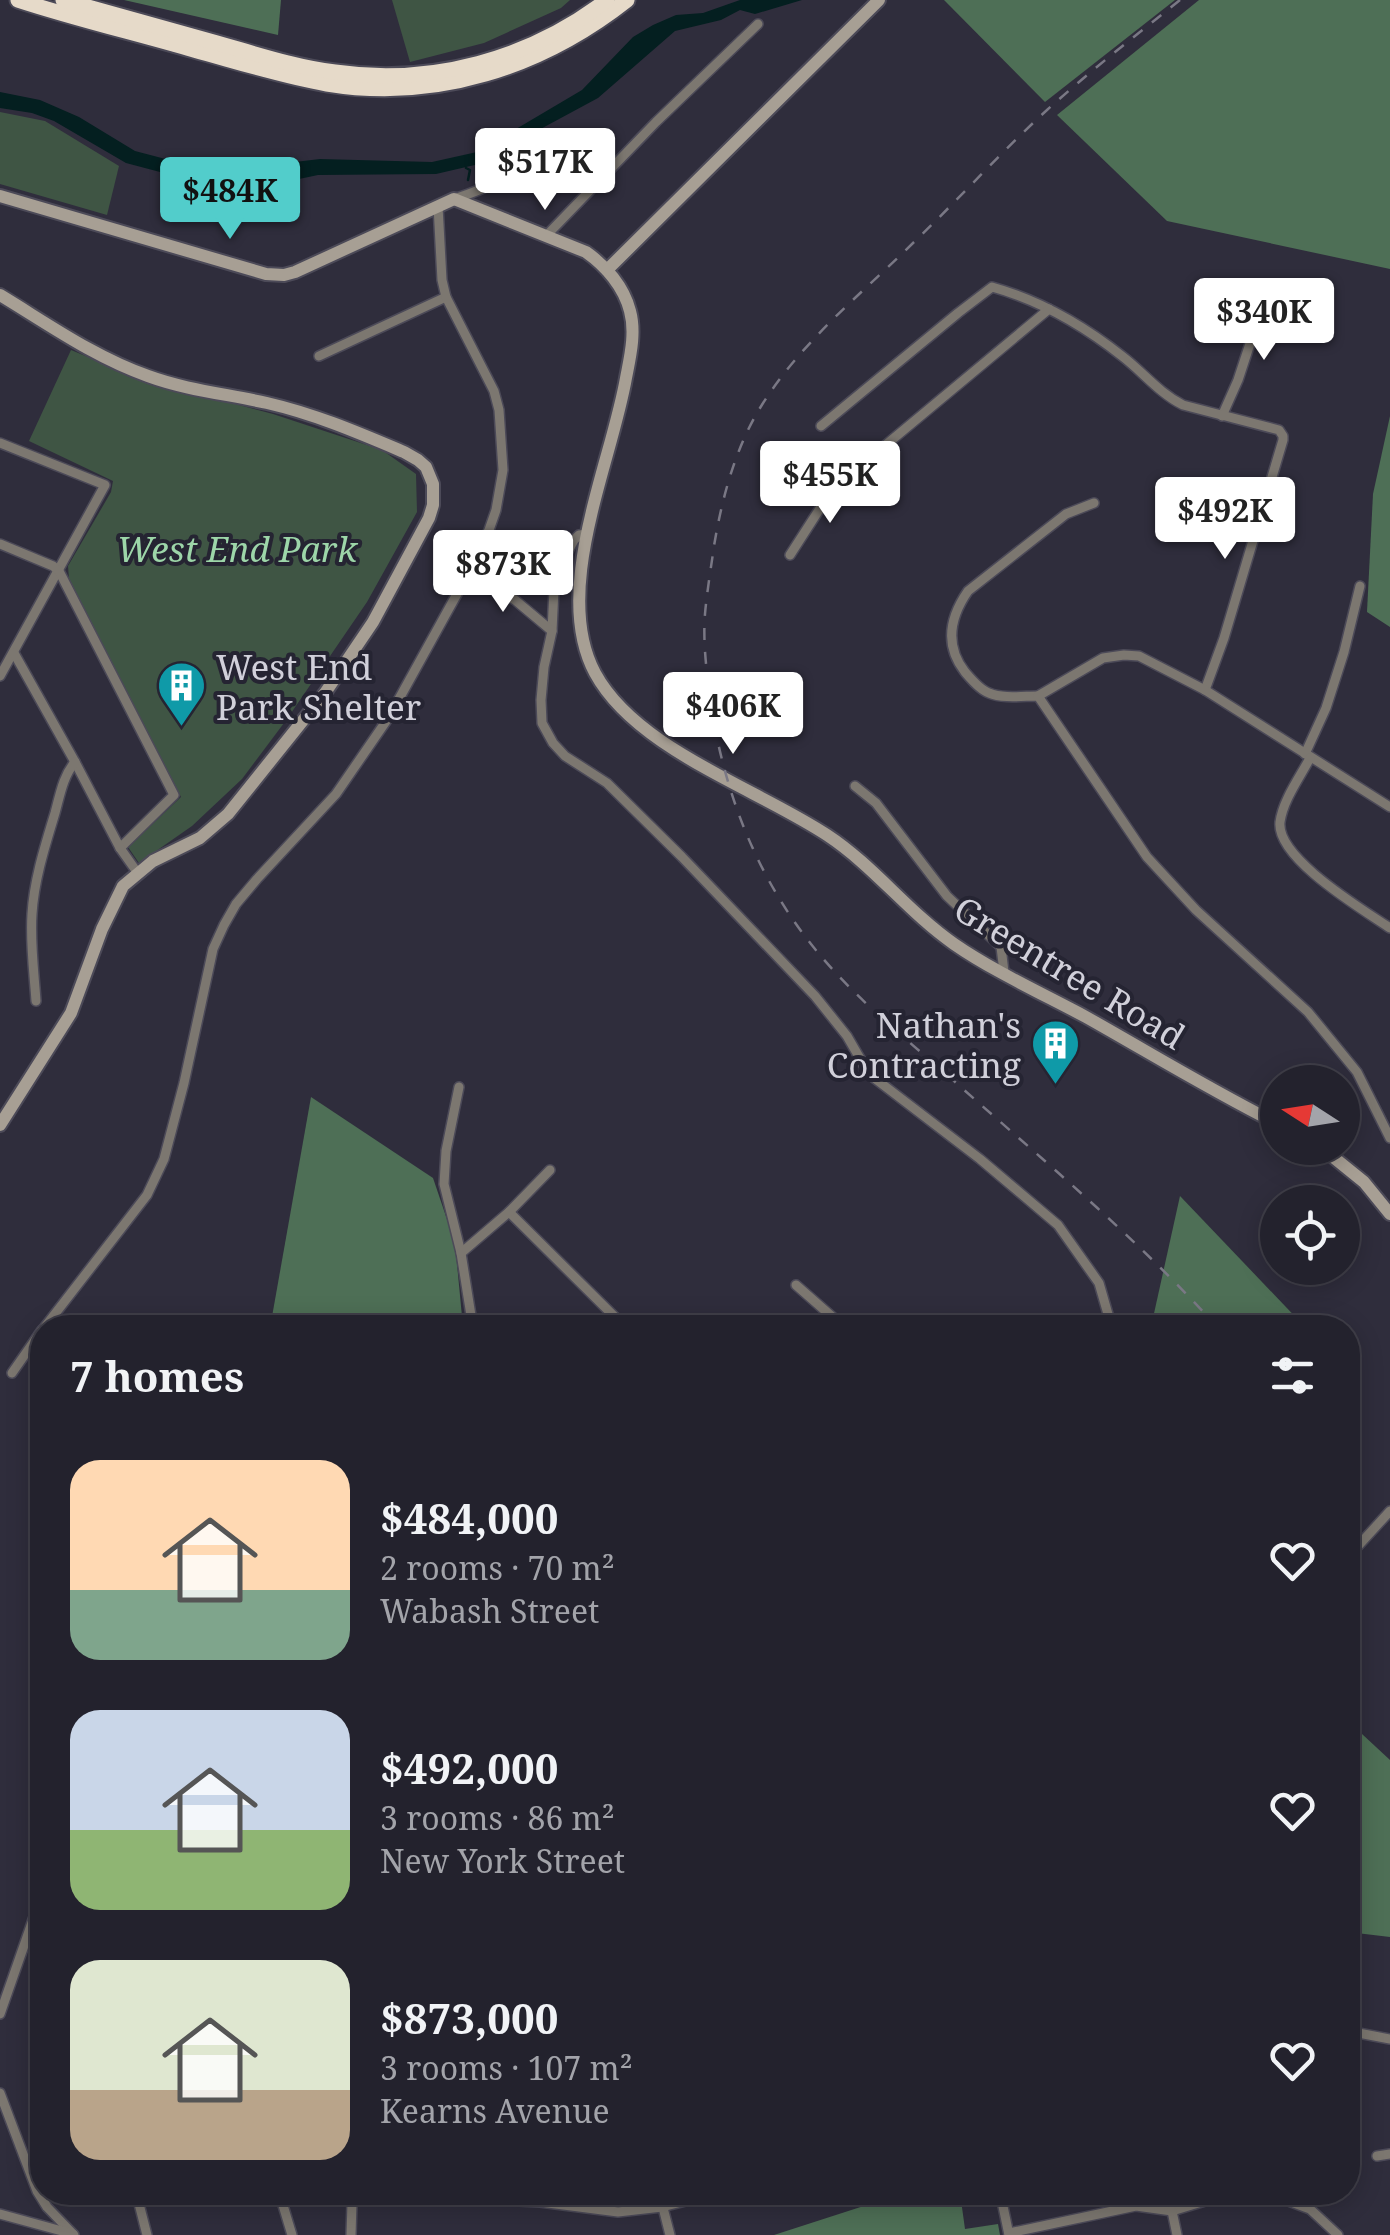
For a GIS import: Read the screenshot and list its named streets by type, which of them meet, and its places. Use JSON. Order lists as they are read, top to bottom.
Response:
{
  "streets": {
    "main road": ["Greentree Road"]
  },
  "parks": ["West End Park"],
  "places": {
    "building": ["West End Park Shelter", "Nathan's Contracting"]
  },
  "north": "left",
  "page": {
    "price": [
      "$517K",
      "$484K",
      "$340K",
      "$455K",
      "$492K",
      "$873K",
      "$406K"
    ],
    "heading": "7 homes",
    "list": [
      {
        "name": "$484,000",
        "note": "2 rooms · 70 m² · Wabash Street"
      },
      {
        "name": "$492,000",
        "note": "3 rooms · 86 m² · New York Street"
      },
      {
        "name": "$873,000",
        "note": "3 rooms · 107 m² · Kearns Avenue"
      }
    ]
  }
}
